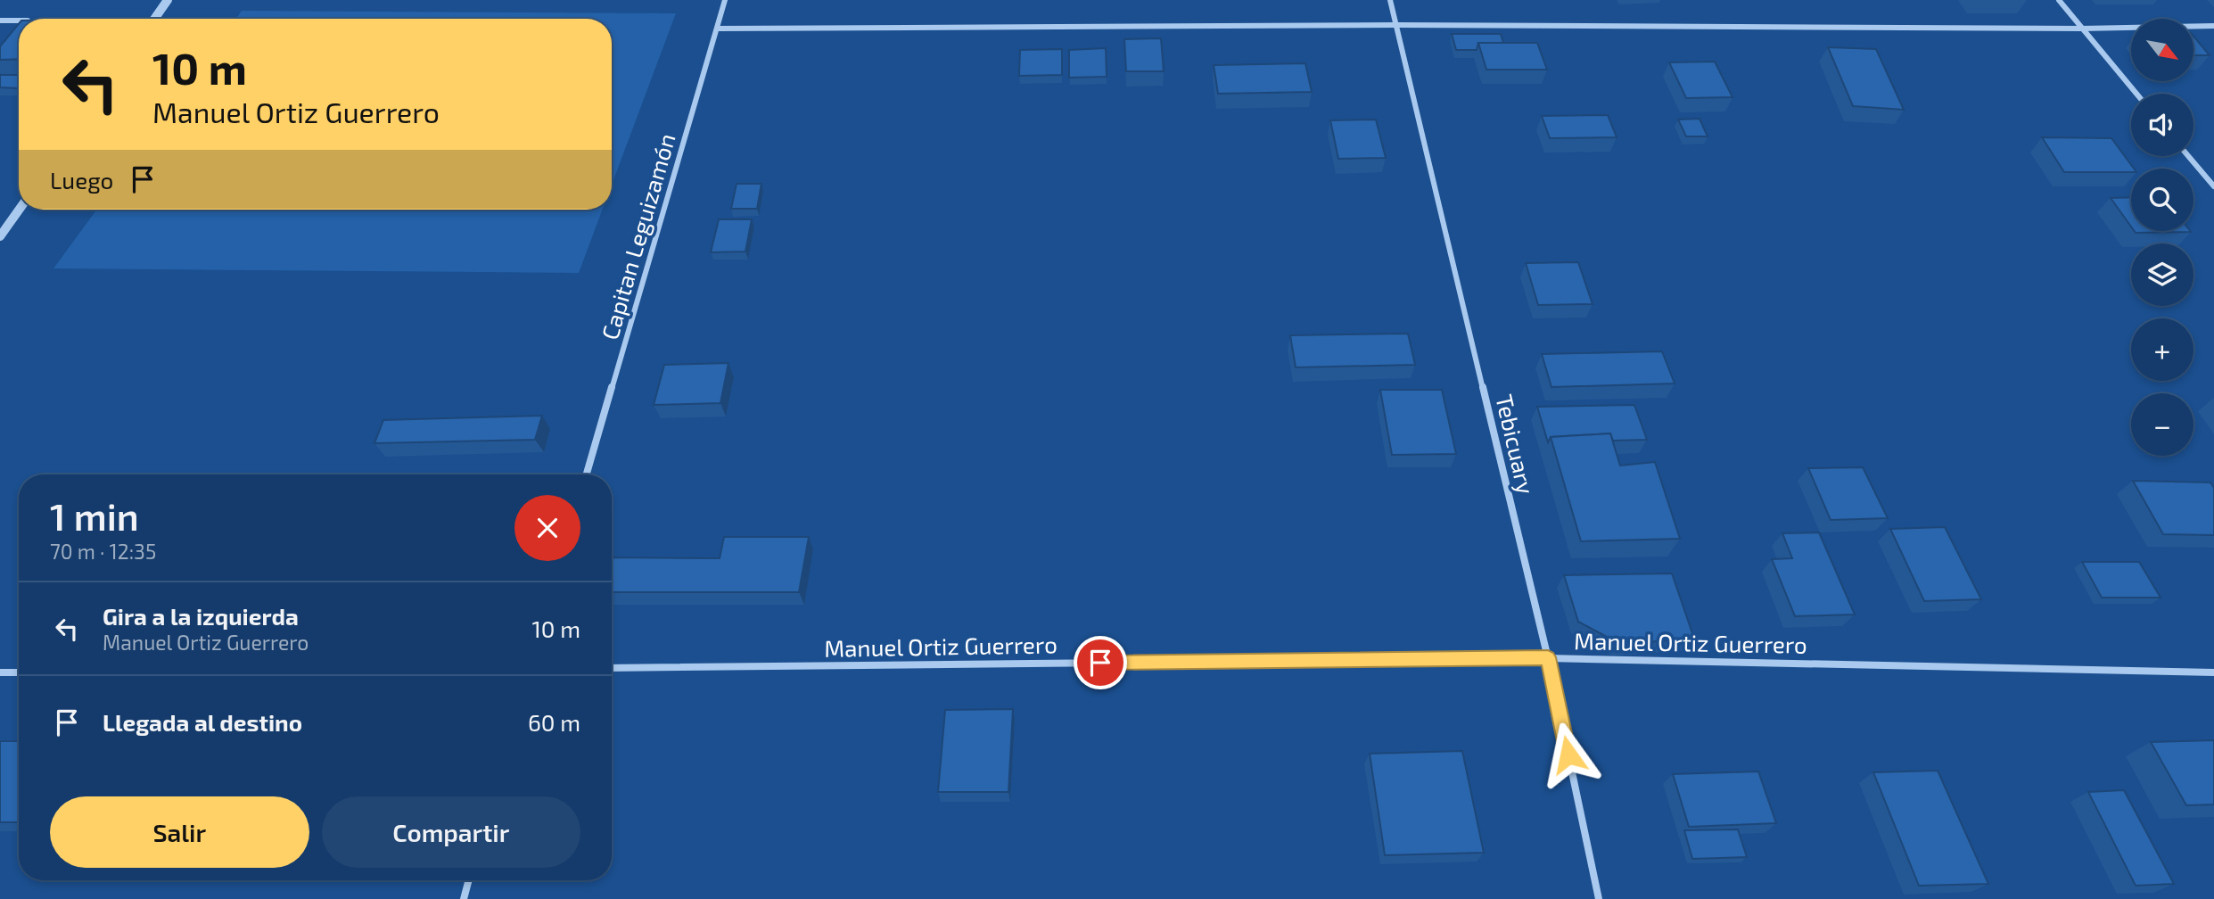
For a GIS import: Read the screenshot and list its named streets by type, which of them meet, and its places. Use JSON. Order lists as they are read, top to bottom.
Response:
{
  "streets": {
    "street": ["Capitan Leguizamón", "Tebicuary", "Manuel Ortiz Guerrero"]
  },
  "crossings": [
    ["Tebicuary", "Manuel Ortiz Guerrero"]
  ],
  "north": "bottom right",
  "page": {
    "map_buttons": ["+", "−"],
    "turn": ["10 m", "Manuel Ortiz Guerrero"],
    "then": "Luego",
    "heading": ["1 min", "70 m · 12:35"],
    "list": [
      {
        "name": "Gira a la izquierda",
        "note": "Manuel Ortiz Guerrero",
        "value": "10 m"
      },
      {
        "name": "Llegada al destino",
        "value": "60 m"
      }
    ],
    "buttons": ["Salir", "Compartir"]
  }
}
